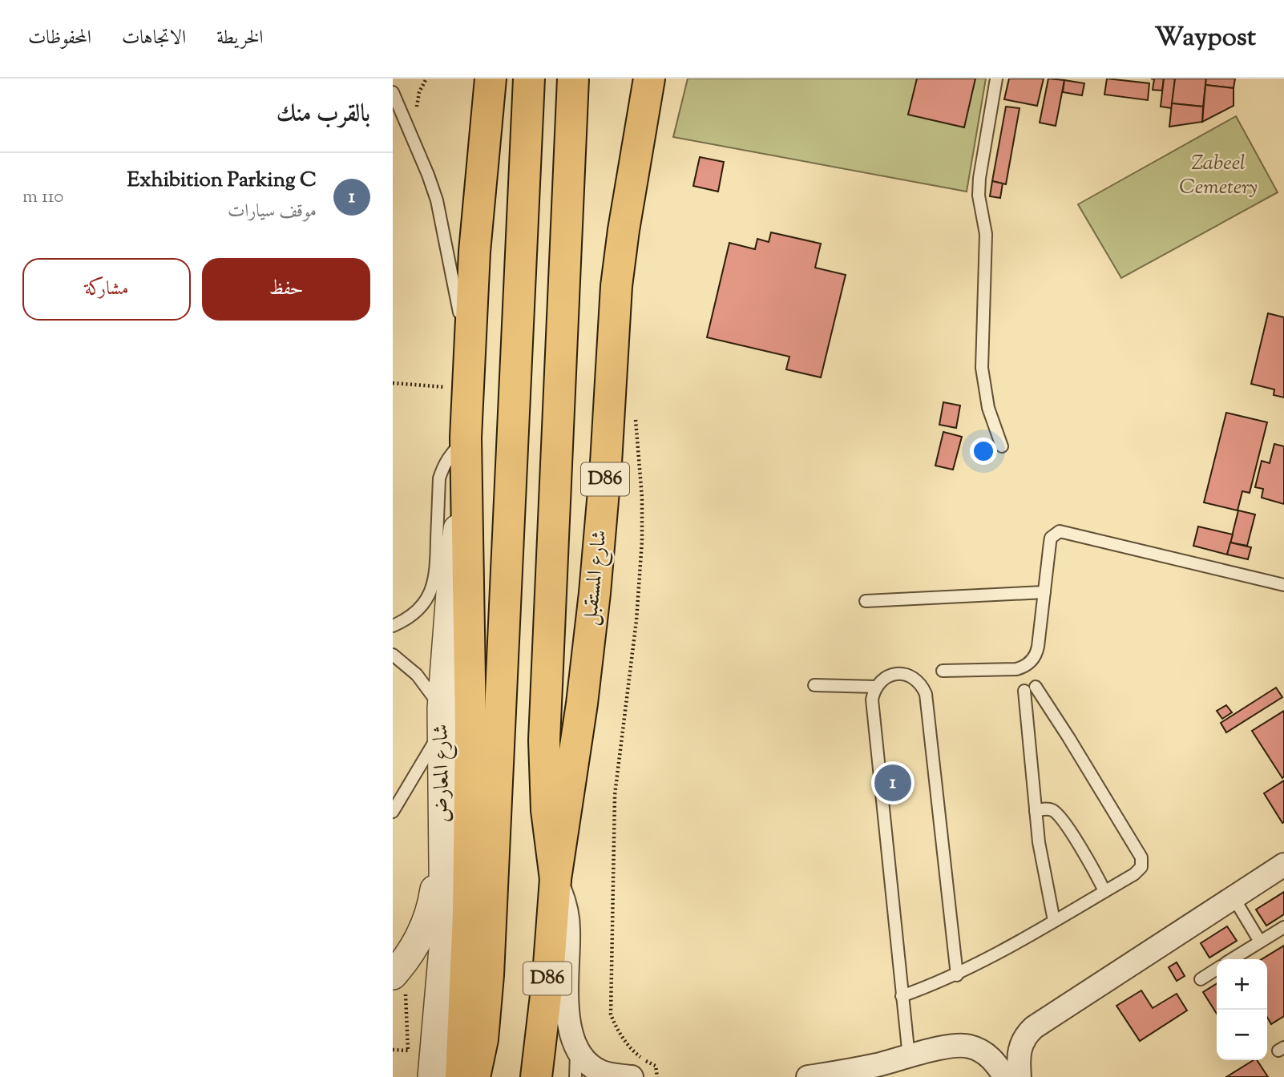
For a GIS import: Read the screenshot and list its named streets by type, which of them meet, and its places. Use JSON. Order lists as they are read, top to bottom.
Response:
{
  "streets": {
    "main road": ["D86", "شارع المستقبل"],
    "street": ["شارع المعارض"]
  },
  "parks": ["Zabeel Cemetery"],
  "page": {
    "header": "Waypost",
    "nav": ["الخريطة", "الاتجاهات", "المحفوظات"],
    "heading": "بالقرب منك",
    "list": [
      {
        "mark": "1",
        "name": "Exhibition Parking C",
        "note": "موقف سيارات",
        "value": "110 m"
      }
    ],
    "buttons": ["حفظ", "مشاركة"],
    "pins": "1",
    "map_buttons": ["+", "−"]
  }
}
